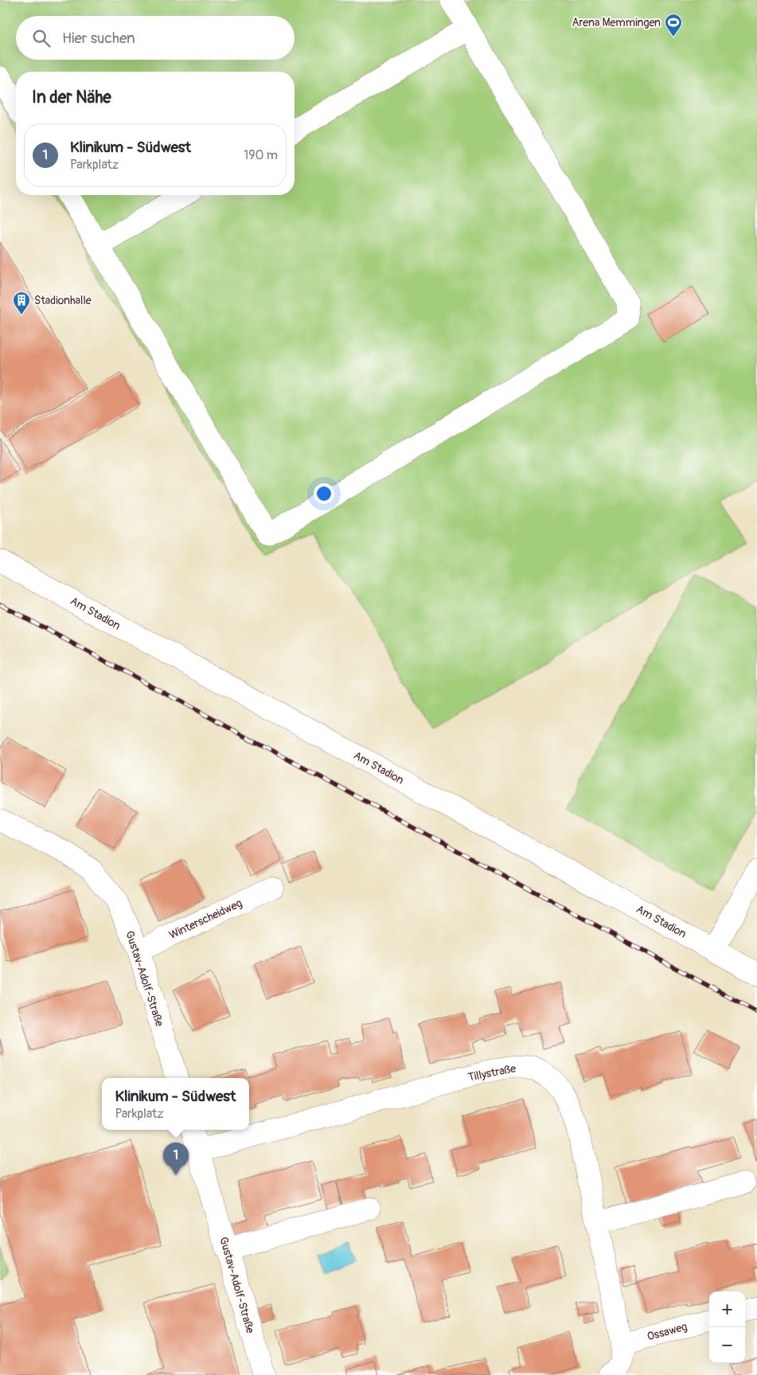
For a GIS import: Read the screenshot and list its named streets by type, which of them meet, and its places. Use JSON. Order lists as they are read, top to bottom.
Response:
{
  "streets": {
    "street": [
      "Am Stadion",
      "Winterscheidweg",
      "Gustav-Adolf-Straße",
      "Tillystraße",
      "Ossaweg"
    ]
  },
  "crossings": [
    ["Winterscheidweg", "Gustav-Adolf-Straße"],
    ["Gustav-Adolf-Straße", "Tillystraße"],
    ["Tillystraße", "Ossaweg"]
  ],
  "places": {
    "sports": ["Arena Memmingen"],
    "building": ["Stadionhalle"]
  },
  "page": {
    "search": "Hier suchen",
    "heading": "In der Nähe",
    "list": [
      {
        "mark": "1",
        "name": "Klinikum - Südwest",
        "note": "Parkplatz",
        "value": "190 m"
      }
    ],
    "popup": ["Klinikum - Südwest", "Parkplatz"],
    "pins": "1",
    "map_buttons": ["+", "−"]
  }
}
